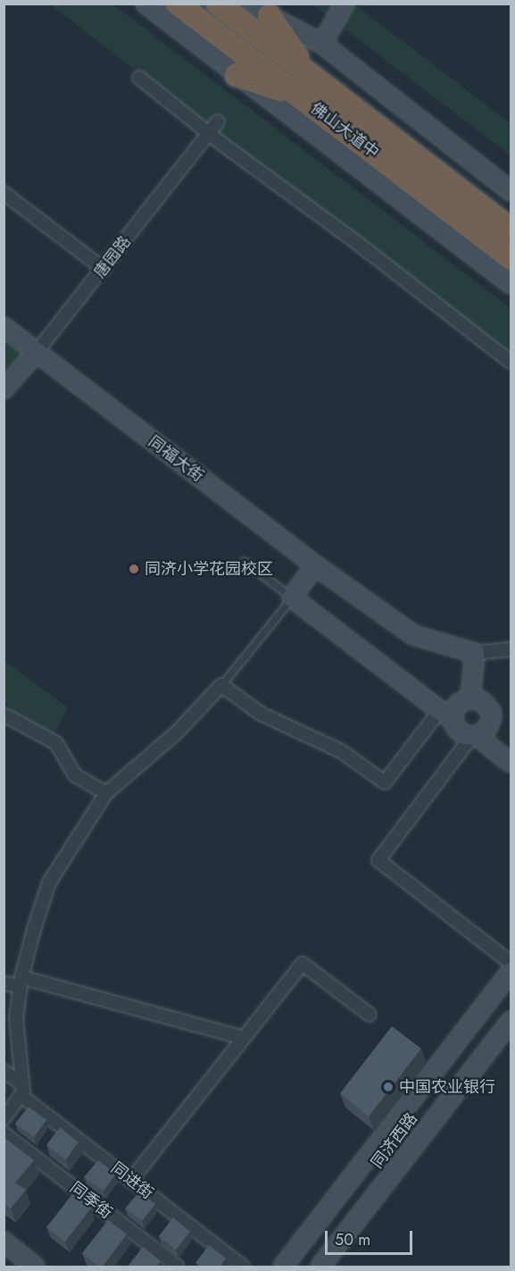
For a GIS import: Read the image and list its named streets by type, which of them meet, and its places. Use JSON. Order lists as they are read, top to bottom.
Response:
{
  "streets": {
    "highway": ["佛山大道中"],
    "main road": ["唐园路", "同福大街", "同济西路"],
    "street": ["同进街", "同季街"]
  },
  "crossings": [
    ["唐园路", "同福大街"]
  ],
  "places": ["同济小学花园校区", "中国农业银行"],
  "scale_bar": "50 m"
}
